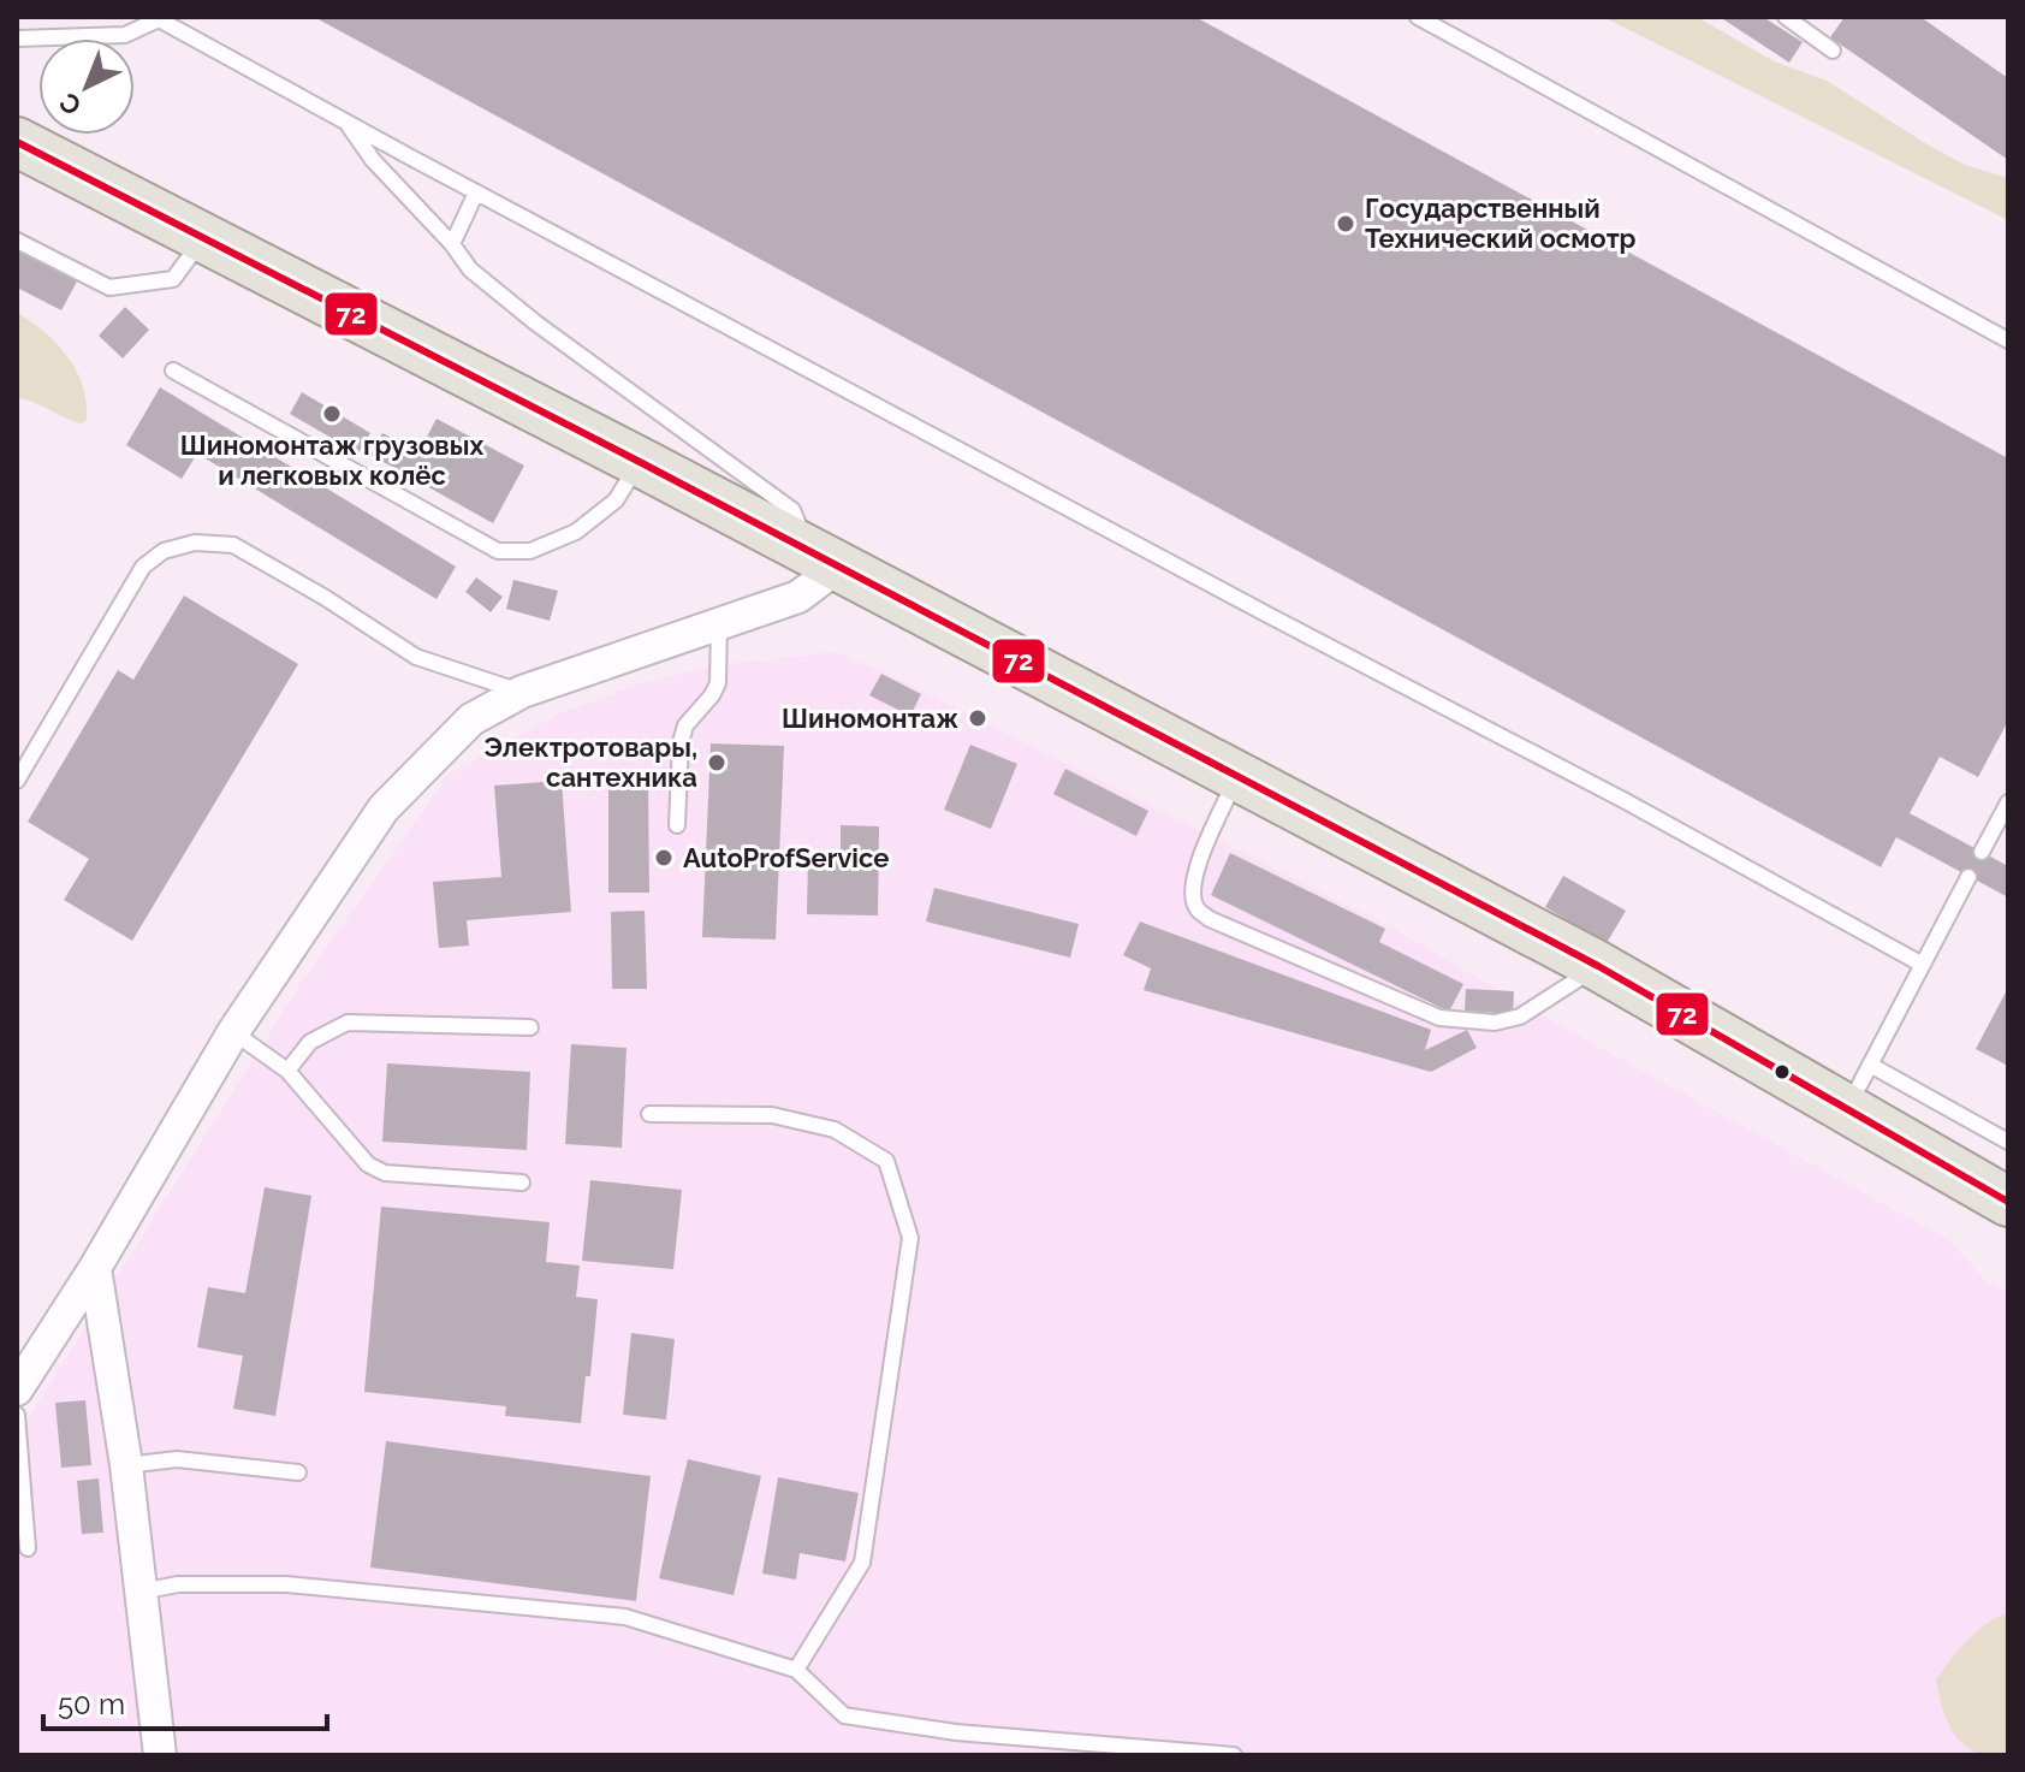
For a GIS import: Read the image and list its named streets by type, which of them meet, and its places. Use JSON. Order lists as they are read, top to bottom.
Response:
{
  "places": [
    "Государственный Технический осмотр",
    "Шиномонтаж грузовых и легковых колёс",
    "Шиномонтаж",
    "Электротовары, сантехника",
    "AutoProfService"
  ],
  "lines": ["transit line 72"],
  "scale_bar": "50 m",
  "north": "bottom left"
}
